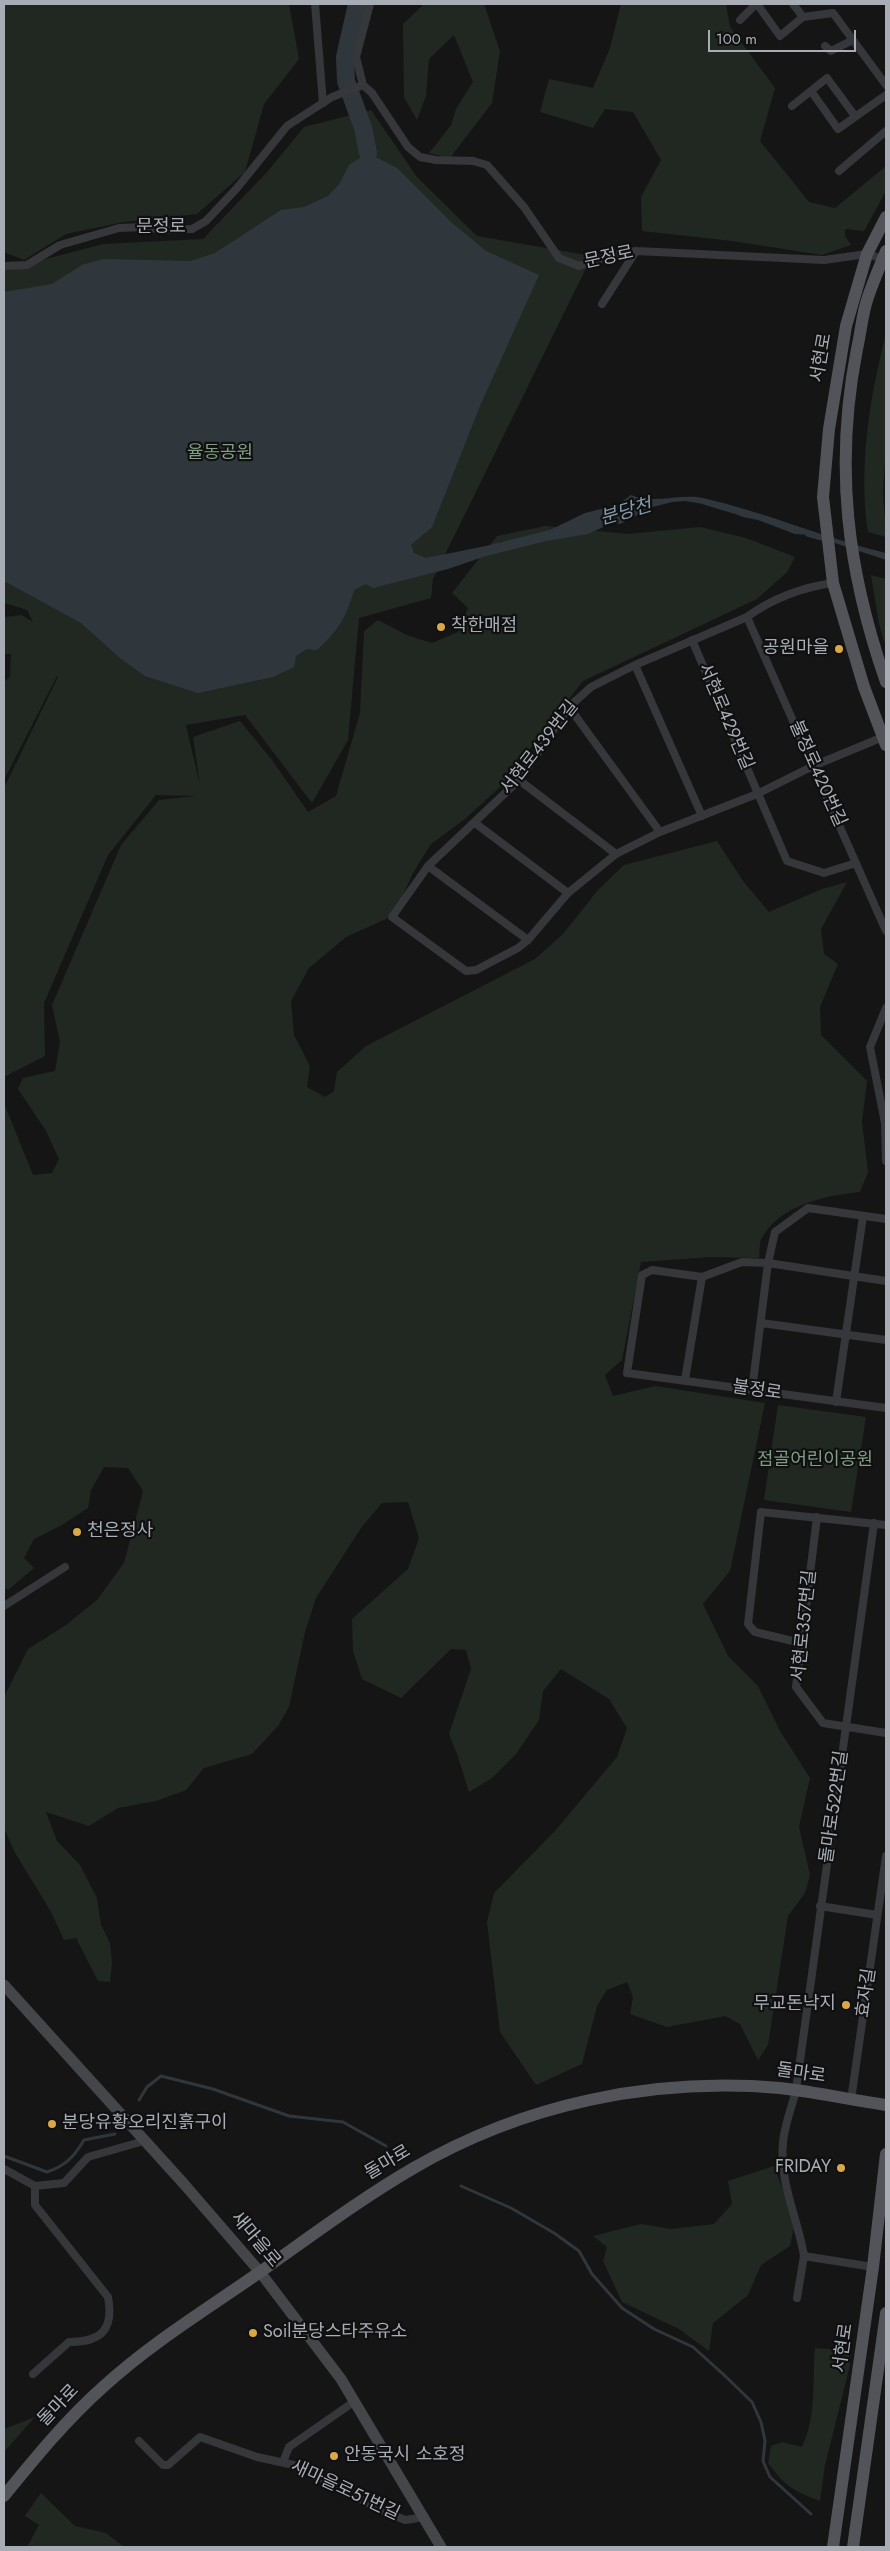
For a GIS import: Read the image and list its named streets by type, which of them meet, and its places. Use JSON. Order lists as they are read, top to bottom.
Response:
{
  "streets": {
    "main road": ["서현로", "돌마로"],
    "street": [
      "문정로",
      "서현로429번길",
      "서현로439번길",
      "불정로420번길",
      "불정로",
      "서현로357번길",
      "돌마로522번길",
      "효자길",
      "새마을로",
      "새마을로51번길"
    ]
  },
  "crossings": [
    ["문정로", "서현로"],
    ["서현로", "서현로439번길"],
    ["서현로429번길", "서현로439번길"],
    ["서현로429번길", "불정로420번길"],
    ["서현로439번길", "불정로420번길"],
    ["서현로357번길", "돌마로522번길"],
    ["돌마로522번길", "돌마로"],
    ["효자길", "돌마로"],
    ["돌마로", "새마을로"],
    ["새마을로", "새마을로51번길"]
  ],
  "water": ["분당천"],
  "parks": ["율동공원", "점골어린이공원"],
  "places": [
    "착한매점",
    "공원마을",
    "천은정사",
    "무교돈낙지",
    "분당유황오리진흙구이",
    "FRIDAY",
    "Soil분당스타주유소",
    "안동국시 소호정"
  ],
  "scale_bar": "100 m"
}
